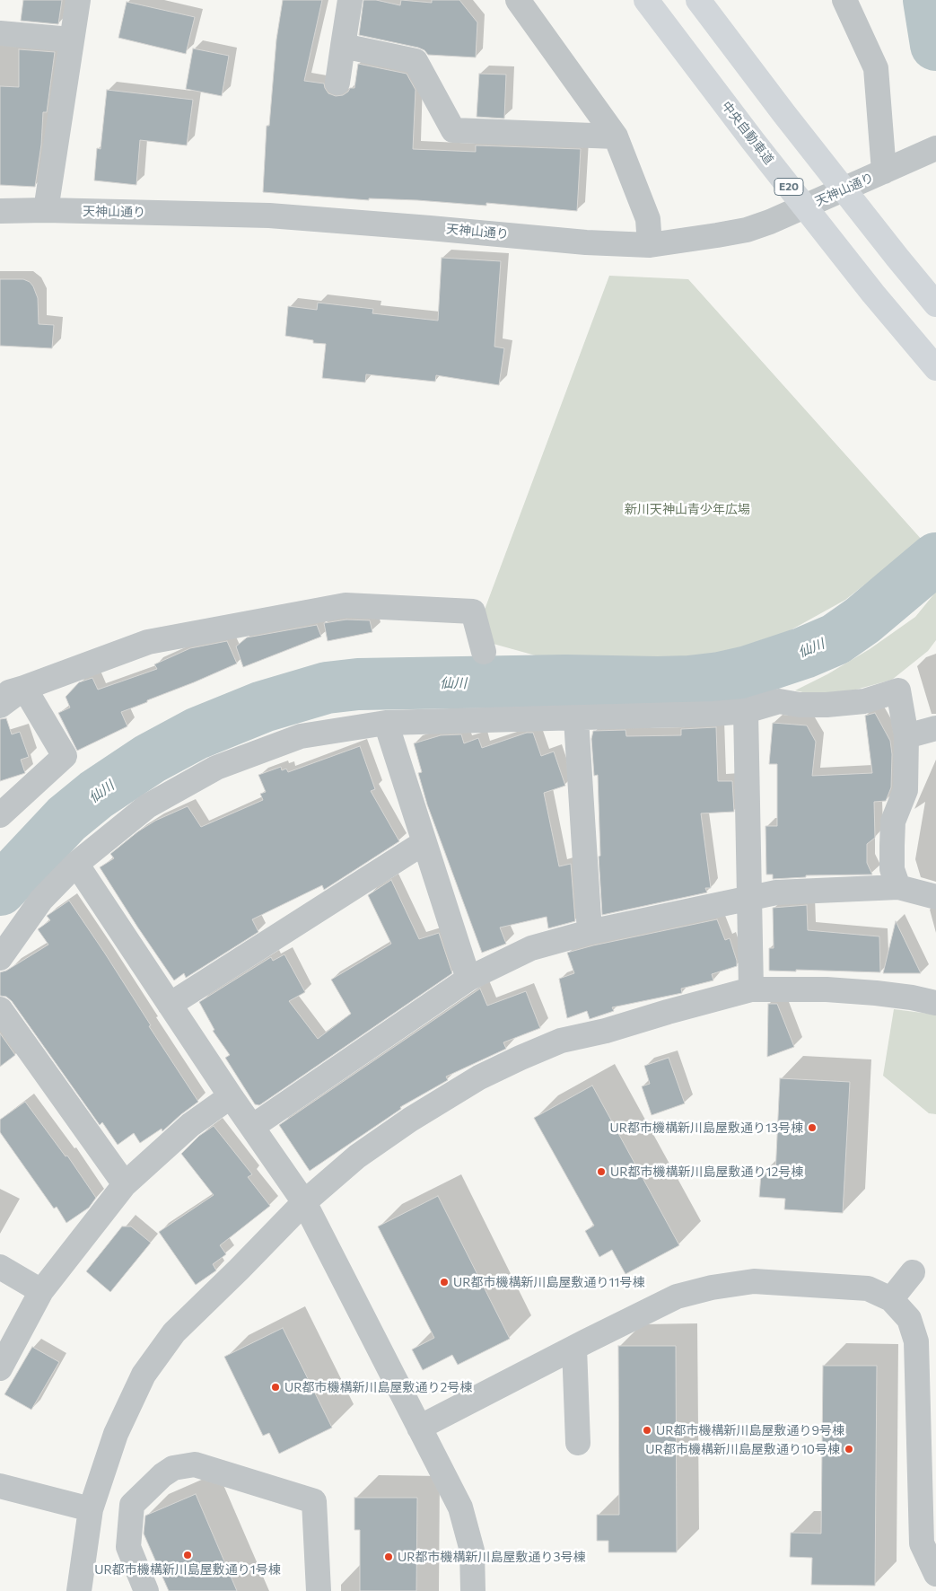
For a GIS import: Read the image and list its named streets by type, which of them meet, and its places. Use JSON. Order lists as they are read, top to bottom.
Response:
{
  "streets": {
    "highway": ["中央自動車道", "E20"],
    "street": ["天神山通り"]
  },
  "water": ["仙川"],
  "parks": ["新川天神山青少年広場"],
  "places": [
    "UR都市機構新川島屋敷通り13号棟",
    "UR都市機構新川島屋敷通り12号棟",
    "UR都市機構新川島屋敷通り11号棟",
    "UR都市機構新川島屋敷通り2号棟",
    "UR都市機構新川島屋敷通り9号棟",
    "UR都市機構新川島屋敷通り10号棟",
    "UR都市機構新川島屋敷通り1号棟",
    "UR都市機構新川島屋敷通り3号棟"
  ]
}
